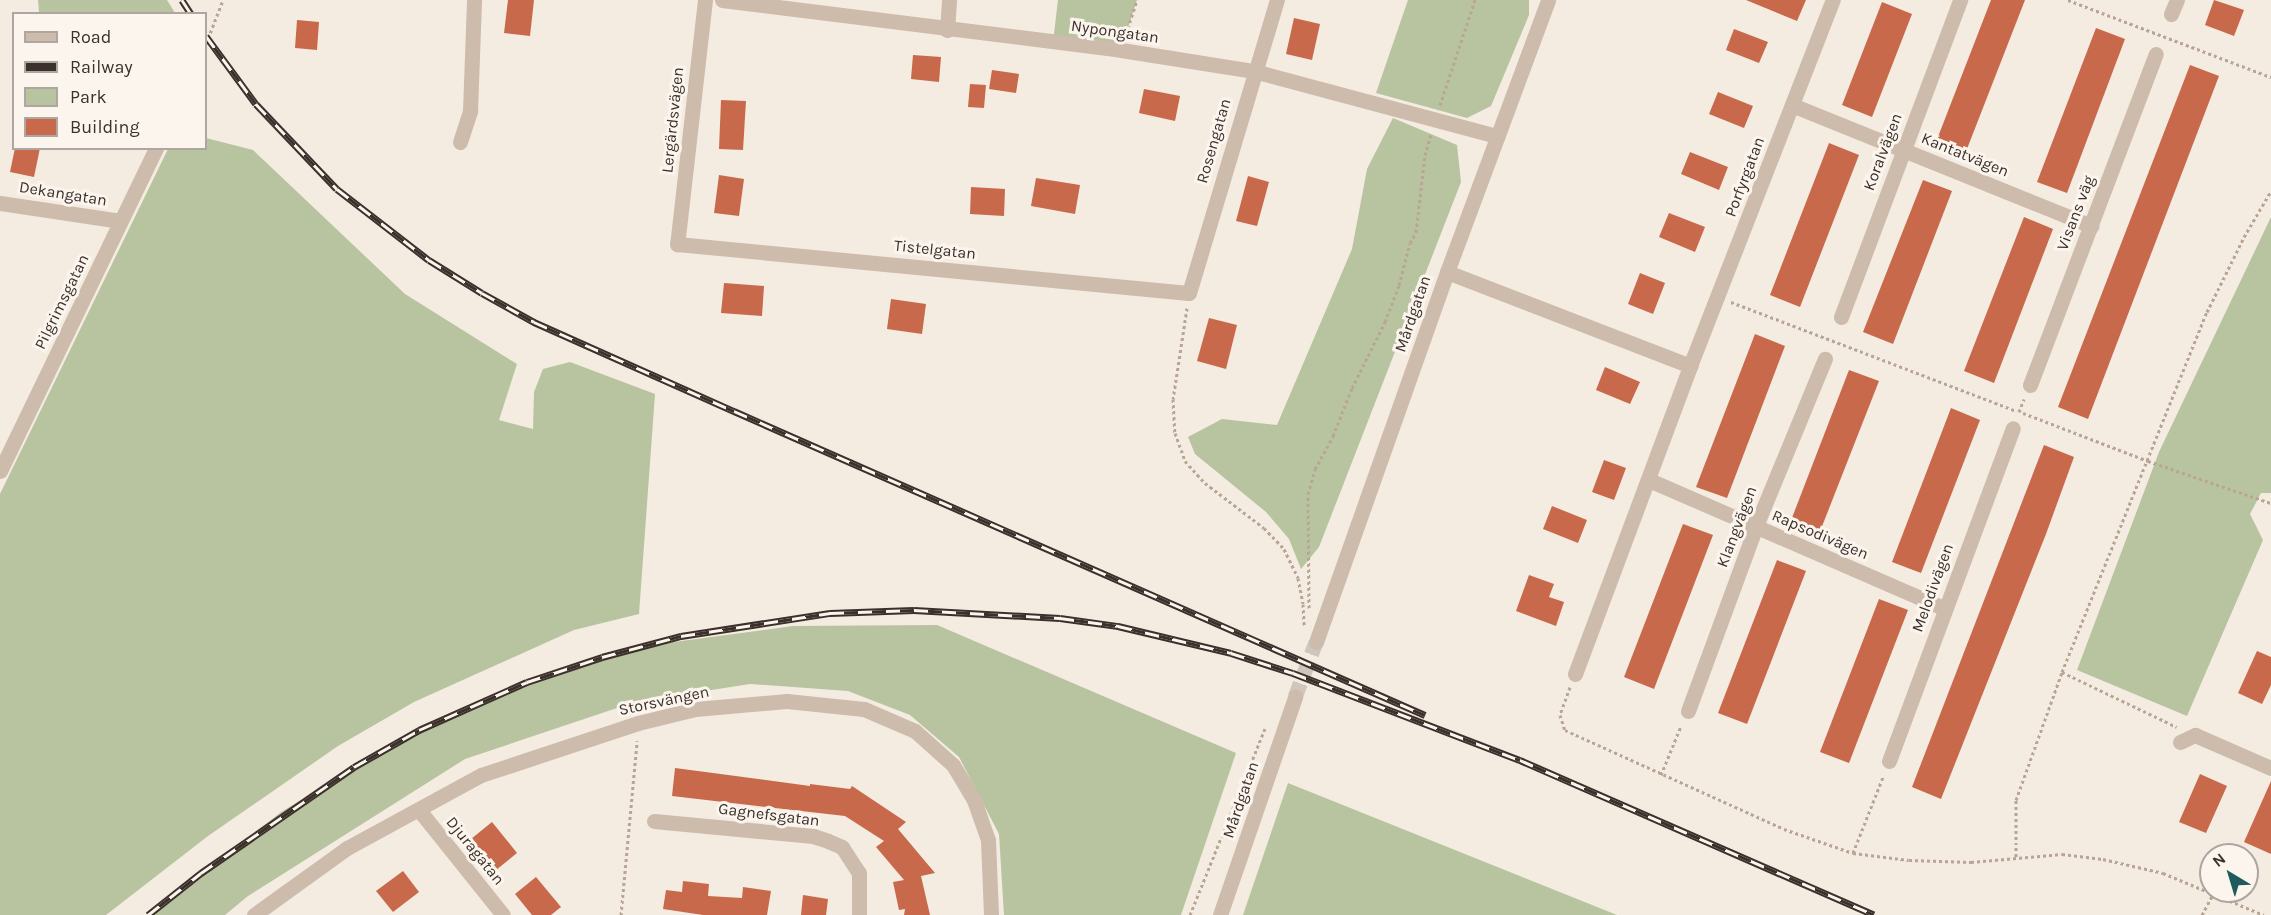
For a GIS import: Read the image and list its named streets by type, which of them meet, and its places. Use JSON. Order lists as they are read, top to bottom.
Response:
{
  "streets": {
    "street": [
      "Nypongatan",
      "Lergärdsvägen",
      "Rosengatan",
      "Koralvägen",
      "Kantatvägen",
      "Porfyrgatan",
      "Dekangatan",
      "Visans väg",
      "Tistelgatan",
      "Pilgrimsgatan",
      "Mårdgatan",
      "Klangvägen",
      "Rapsodivägen",
      "Melodivägen",
      "Storsvängen",
      "Gagnefsgatan",
      "Djuragatan"
    ]
  },
  "crossings": [
    ["Nypongatan", "Rosengatan"],
    ["Nypongatan", "Mårdgatan"],
    ["Lergärdsvägen", "Tistelgatan"],
    ["Rosengatan", "Tistelgatan"],
    ["Koralvägen", "Kantatvägen"],
    ["Kantatvägen", "Porfyrgatan"],
    ["Kantatvägen", "Visans väg"],
    ["Porfyrgatan", "Rapsodivägen"],
    ["Dekangatan", "Pilgrimsgatan"],
    ["Klangvägen", "Rapsodivägen"],
    ["Rapsodivägen", "Melodivägen"],
    ["Storsvängen", "Djuragatan"]
  ],
  "legend": [
    "Road",
    "Railway",
    "Park",
    "Building"
  ],
  "north": "top left"
}
